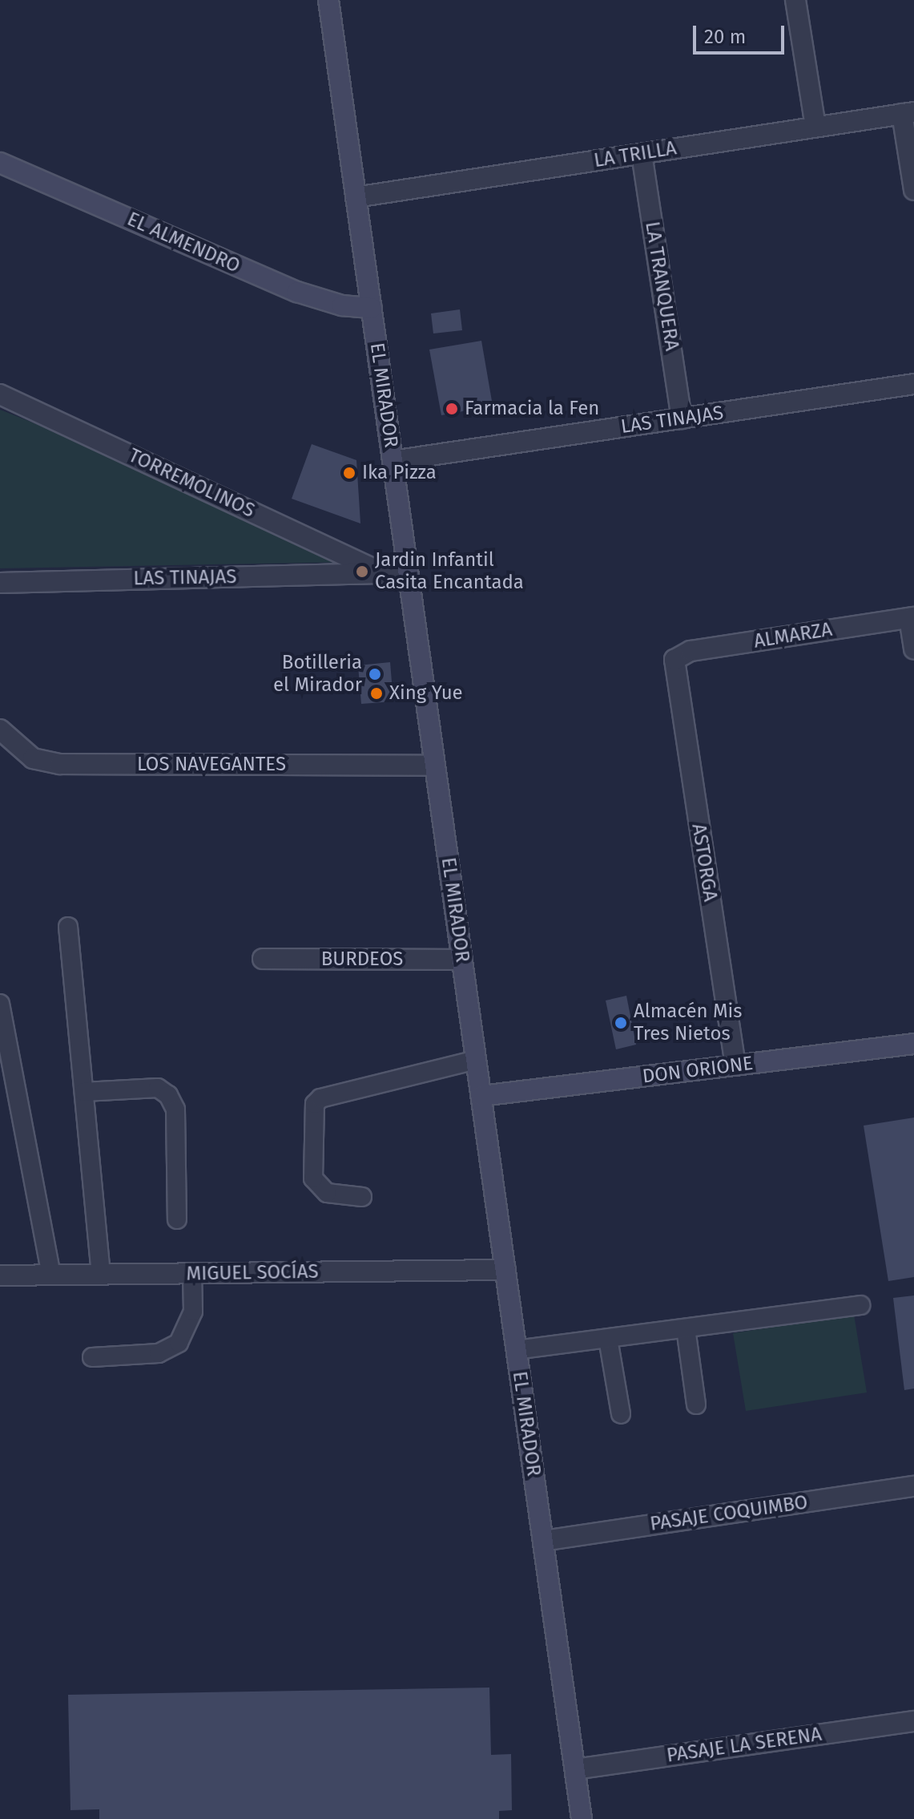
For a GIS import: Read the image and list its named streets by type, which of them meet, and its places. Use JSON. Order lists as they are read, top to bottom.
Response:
{
  "streets": {
    "main road": ["EL ALMENDRO", "EL MIRADOR", "DON ORIONE"],
    "street": [
      "LA TRILLA",
      "LA TRANQUERA",
      "LAS TINAJAS",
      "TORREMOLINOS",
      "ALMARZA",
      "LOS NAVEGANTES",
      "ASTORGA",
      "BURDEOS",
      "MIGUEL SOCÍAS",
      "PASAJE COQUIMBO",
      "PASAJE LA SERENA"
    ]
  },
  "crossings": [
    ["LA TRILLA", "LA TRANQUERA"],
    ["LA TRILLA", "EL MIRADOR"],
    ["EL ALMENDRO", "EL MIRADOR"],
    ["LA TRANQUERA", "LAS TINAJAS"],
    ["EL MIRADOR", "LAS TINAJAS"],
    ["EL MIRADOR", "LOS NAVEGANTES"],
    ["EL MIRADOR", "BURDEOS"],
    ["EL MIRADOR", "DON ORIONE"],
    ["EL MIRADOR", "MIGUEL SOCÍAS"],
    ["EL MIRADOR", "PASAJE COQUIMBO"],
    ["EL MIRADOR", "PASAJE LA SERENA"],
    ["LAS TINAJAS", "TORREMOLINOS"],
    ["ALMARZA", "ASTORGA"],
    ["ASTORGA", "DON ORIONE"]
  ],
  "places": [
    "Farmacia la Fen",
    "Ika Pizza",
    "Jardin Infantil Casita Encantada",
    "Botilleria el Mirador",
    "Xing Yue",
    "Almacén Mis Tres Nietos"
  ],
  "scale_bar": "20 m"
}
